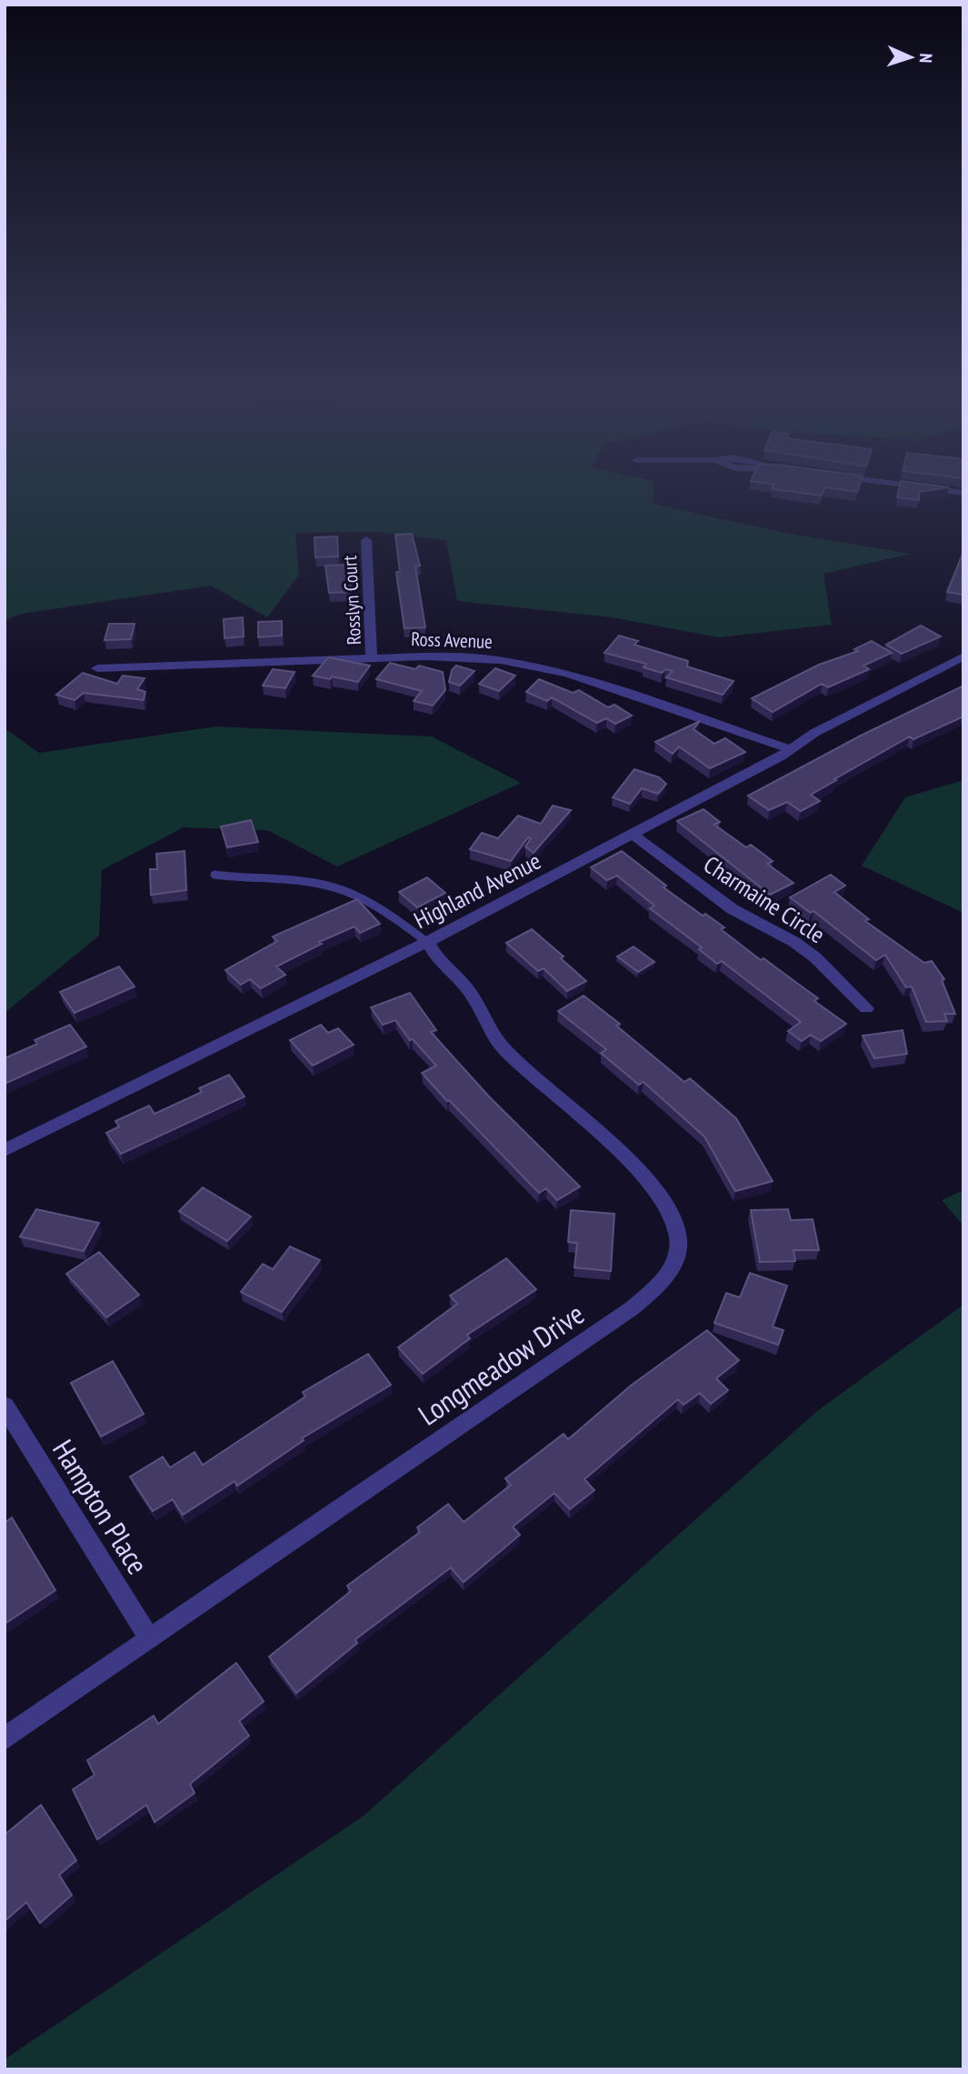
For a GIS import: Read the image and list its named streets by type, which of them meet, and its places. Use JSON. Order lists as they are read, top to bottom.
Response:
{
  "streets": {
    "street": [
      "Rosslyn Court",
      "Ross Avenue",
      "Highland Avenue",
      "Charmaine Circle",
      "Longmeadow Drive",
      "Hampton Place"
    ]
  },
  "crossings": [
    ["Rosslyn Court", "Ross Avenue"],
    ["Ross Avenue", "Highland Avenue"],
    ["Highland Avenue", "Charmaine Circle"],
    ["Highland Avenue", "Longmeadow Drive"],
    ["Longmeadow Drive", "Hampton Place"]
  ],
  "north": "right"
}
